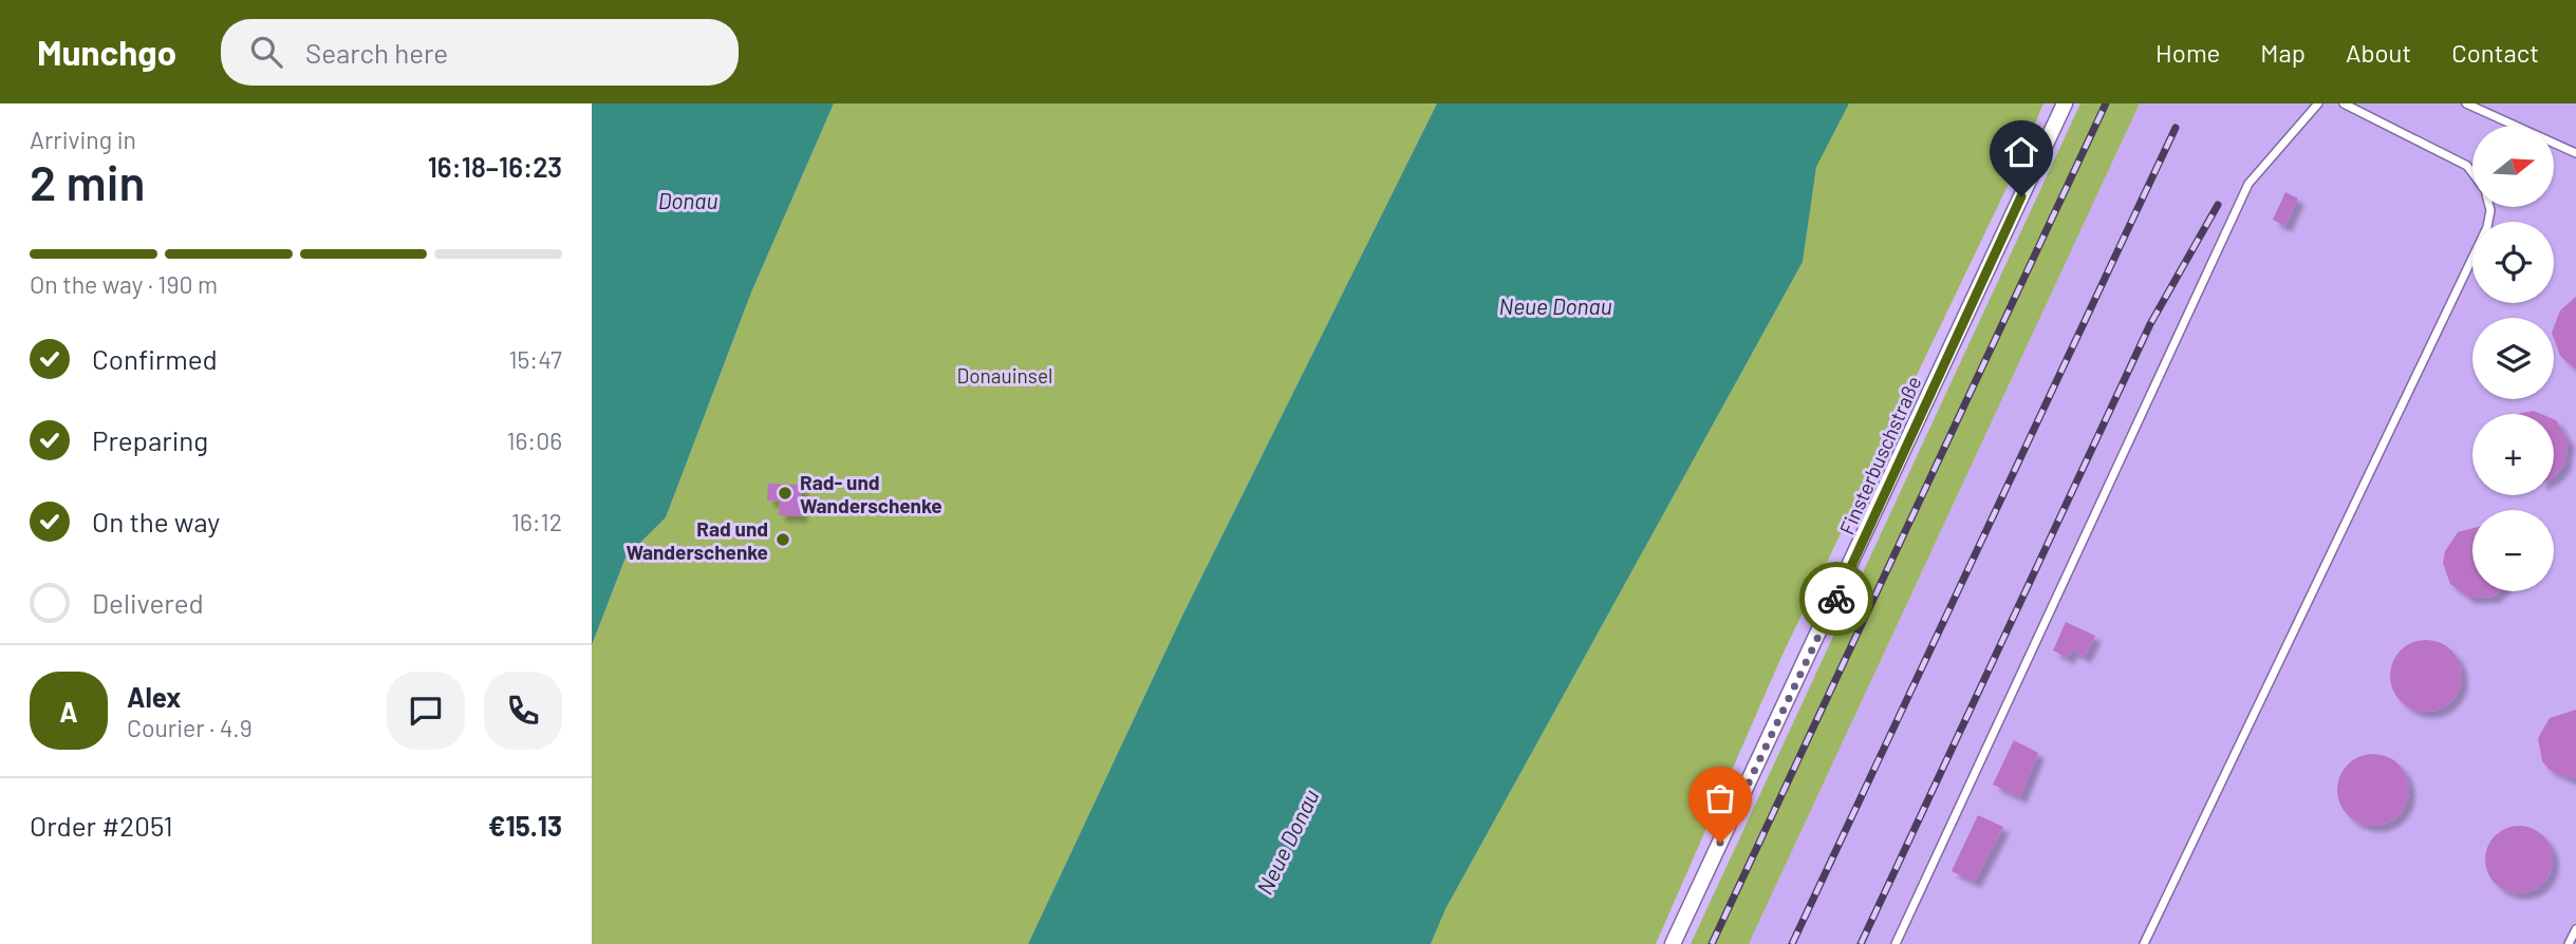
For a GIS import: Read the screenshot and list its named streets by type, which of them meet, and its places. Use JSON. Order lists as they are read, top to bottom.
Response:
{
  "streets": {
    "street": ["Finsterbuschstraße"]
  },
  "water": ["Donau", "Neue Donau"],
  "parks": ["Donauinsel"],
  "places": ["Rad- und Wanderschenke", "Rad und Wanderschenke"],
  "north": "right",
  "page": {
    "header": "Munchgo",
    "search": "Search here",
    "nav": [
      "Home",
      "Map",
      "About",
      "Contact"
    ],
    "heading": ["2 min", "Arriving in", "16:18–16:23"],
    "panel": [
      "Alex",
      "Courier · 4.9",
      "Order #2051",
      "€15.13"
    ],
    "map_buttons": ["+", "−"],
    "bar": "On the way · 190 m",
    "list": [
      ["Confirmed", "15:47"],
      ["Preparing", "16:06"],
      ["On the way", "16:12"],
      "Delivered"
    ],
    "round": "A"
  }
}
